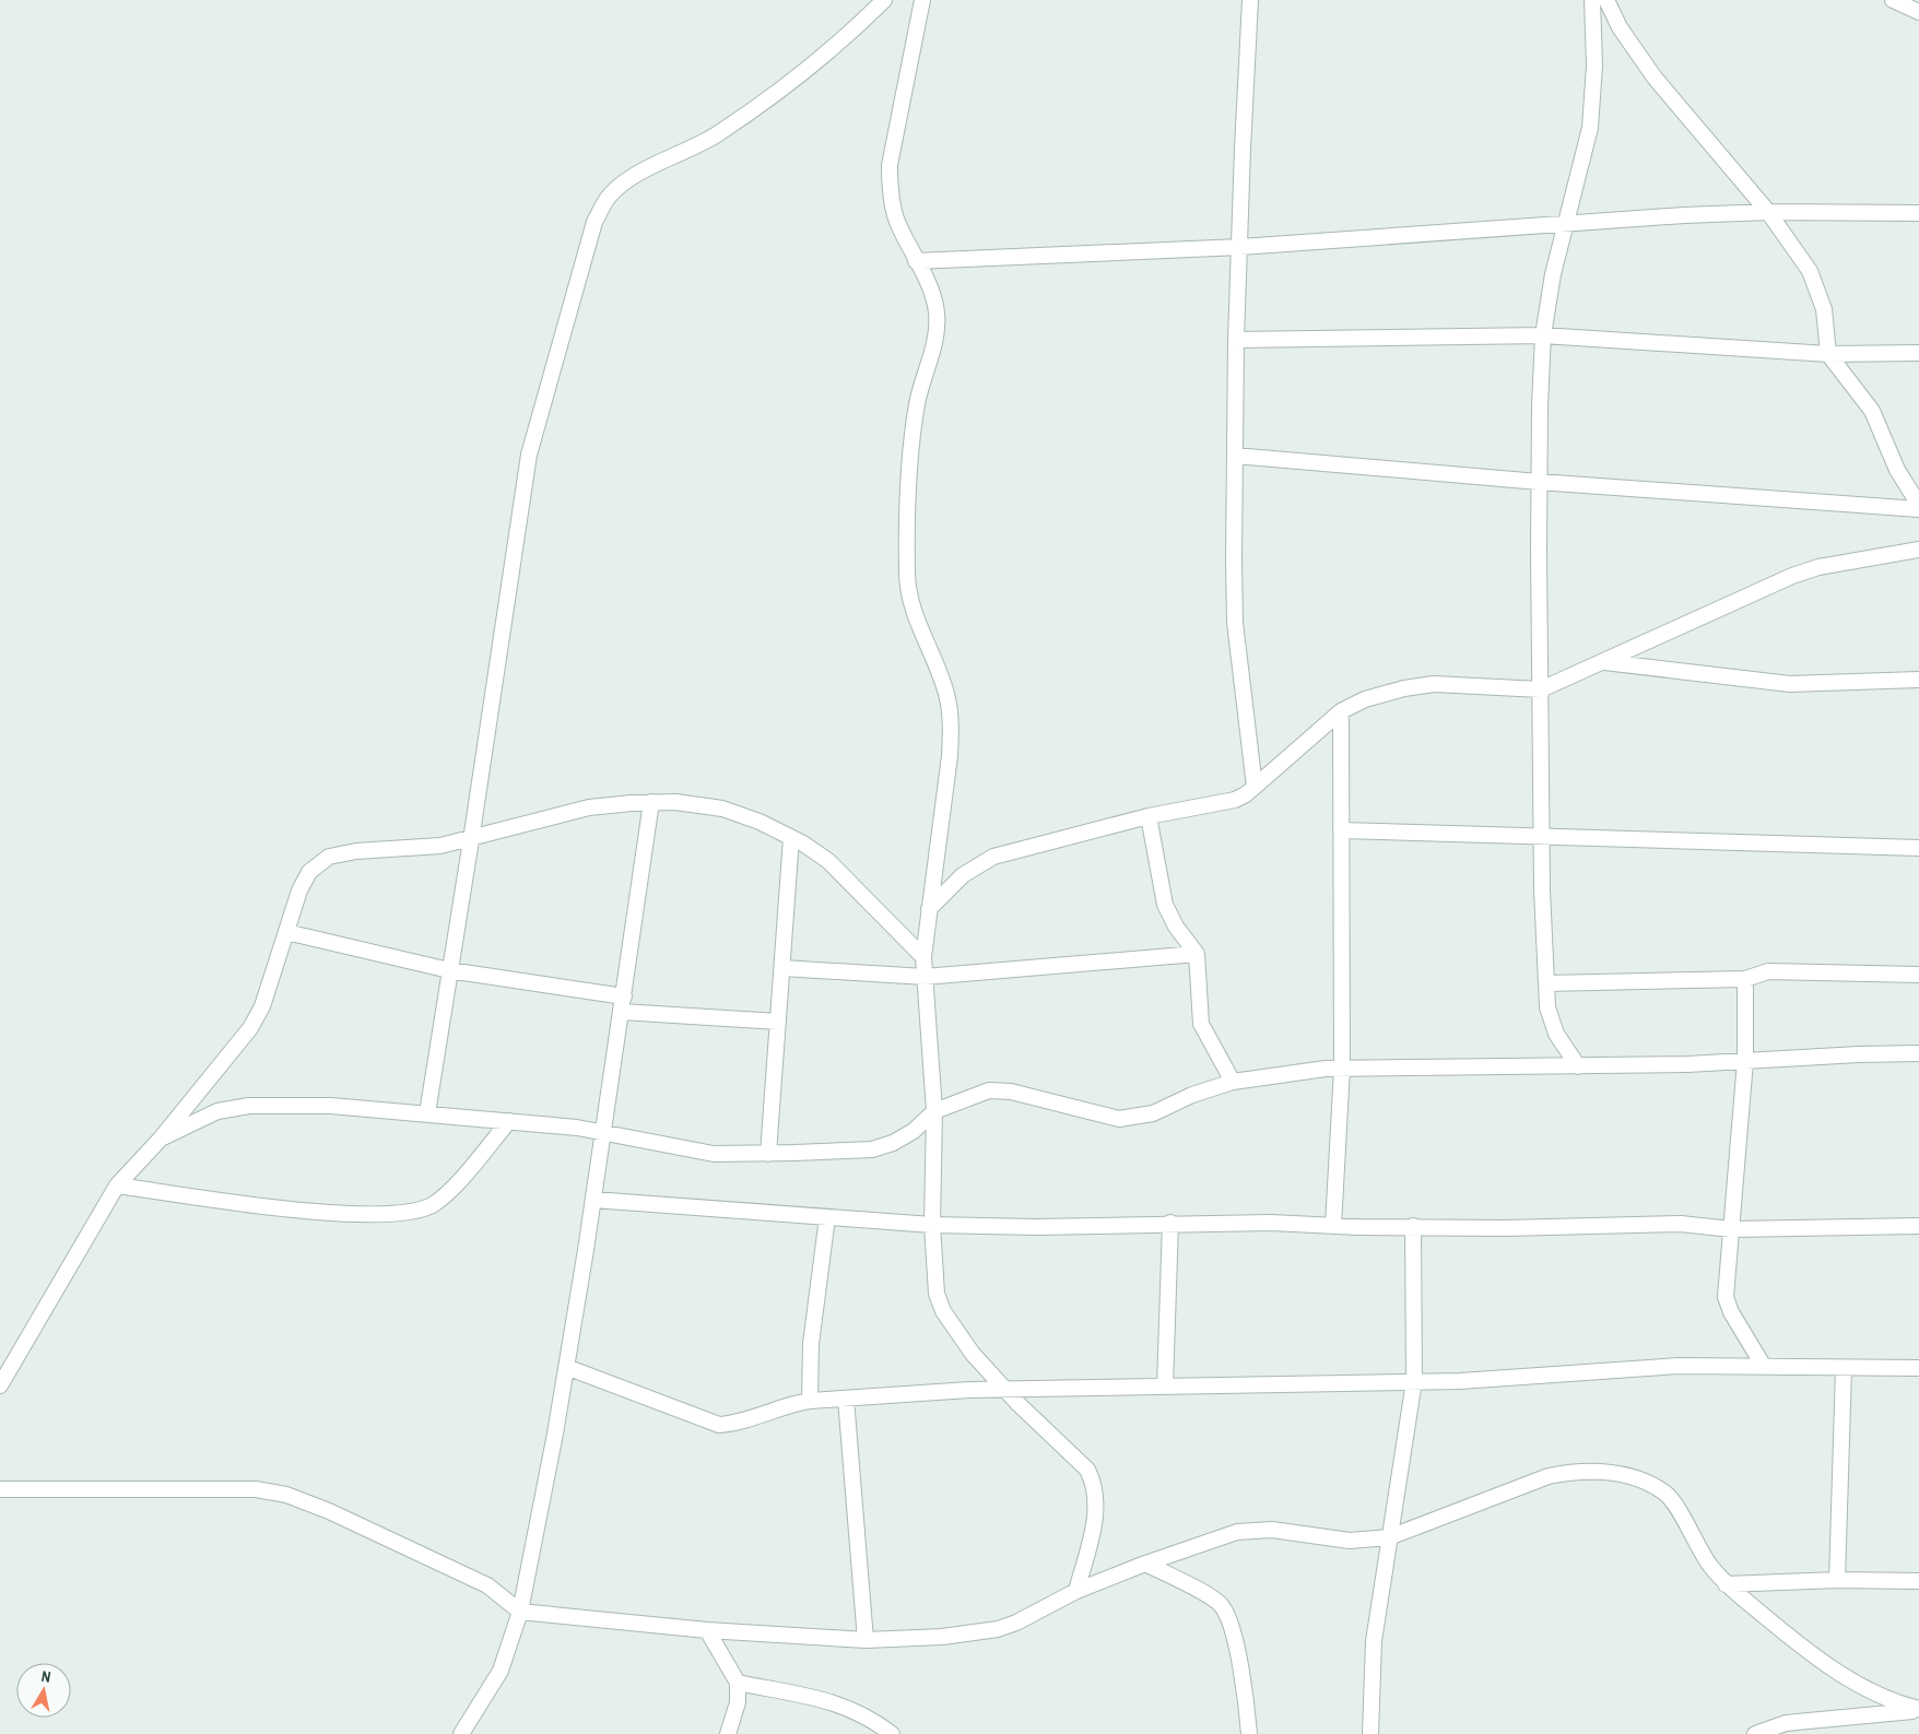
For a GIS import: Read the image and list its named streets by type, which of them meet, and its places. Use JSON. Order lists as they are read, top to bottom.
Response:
{
  "north": "top"
}
